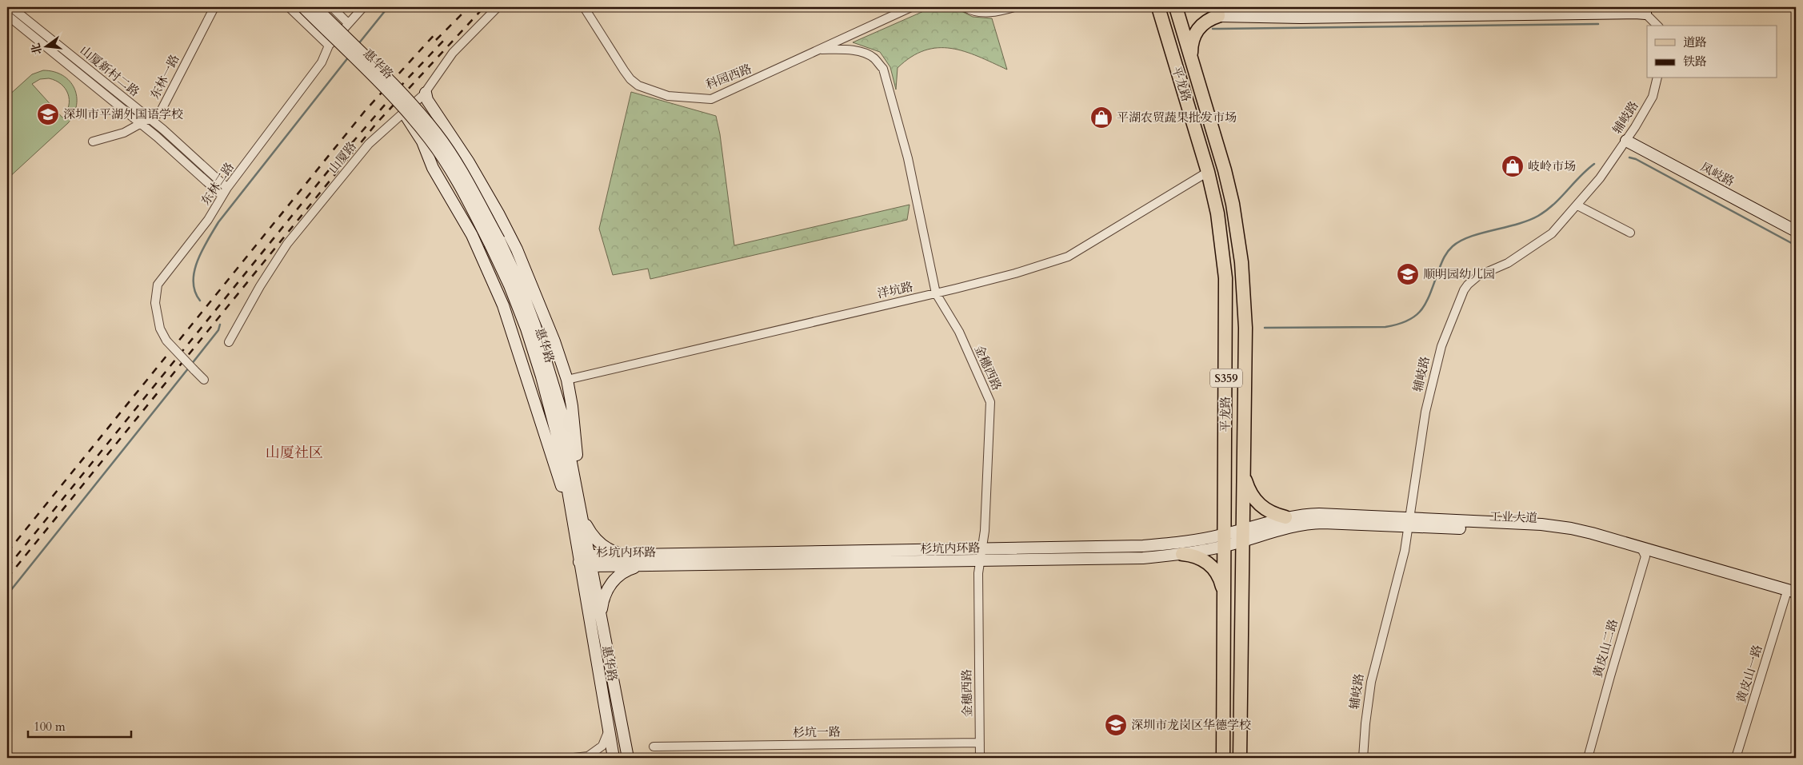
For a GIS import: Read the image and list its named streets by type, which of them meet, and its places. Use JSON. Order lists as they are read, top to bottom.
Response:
{
  "streets": {
    "main road": ["平龙路", "S359"],
    "street": [
      "惠华路",
      "山厦新村二路",
      "东林一路",
      "科园西路",
      "辅岐路",
      "山厦路",
      "凤岐路",
      "东林二路",
      "洋坑路",
      "金穗西路",
      "工业大道",
      "杉坑内环路",
      "黄皮山二路",
      "黄皮山一路",
      "杉坑一路"
    ]
  },
  "crossings": [
    ["惠华路", "杉坑内环路"],
    ["山厦新村二路", "东林一路"],
    ["山厦新村二路", "东林二路"],
    ["科园西路", "金穗西路"],
    ["平龙路", "洋坑路"],
    ["平龙路", "工业大道"],
    ["平龙路", "杉坑内环路"],
    ["辅岐路", "凤岐路"],
    ["辅岐路", "工业大道"],
    ["洋坑路", "金穗西路"],
    ["金穗西路", "杉坑内环路"],
    ["金穗西路", "杉坑一路"],
    ["工业大道", "杉坑内环路"],
    ["工业大道", "黄皮山二路"],
    ["工业大道", "黄皮山一路"]
  ],
  "districts": ["山厦社区"],
  "places": {
    "school or university": ["深圳市平湖外国语学校", "顺明园幼儿园", "深圳市龙岗区华德学校"],
    "shop": ["平湖农贸蔬果批发市场", "岐岭市场"]
  },
  "legend": ["道路", "铁路"],
  "scale_bar": "100 m",
  "north": "left"
}
